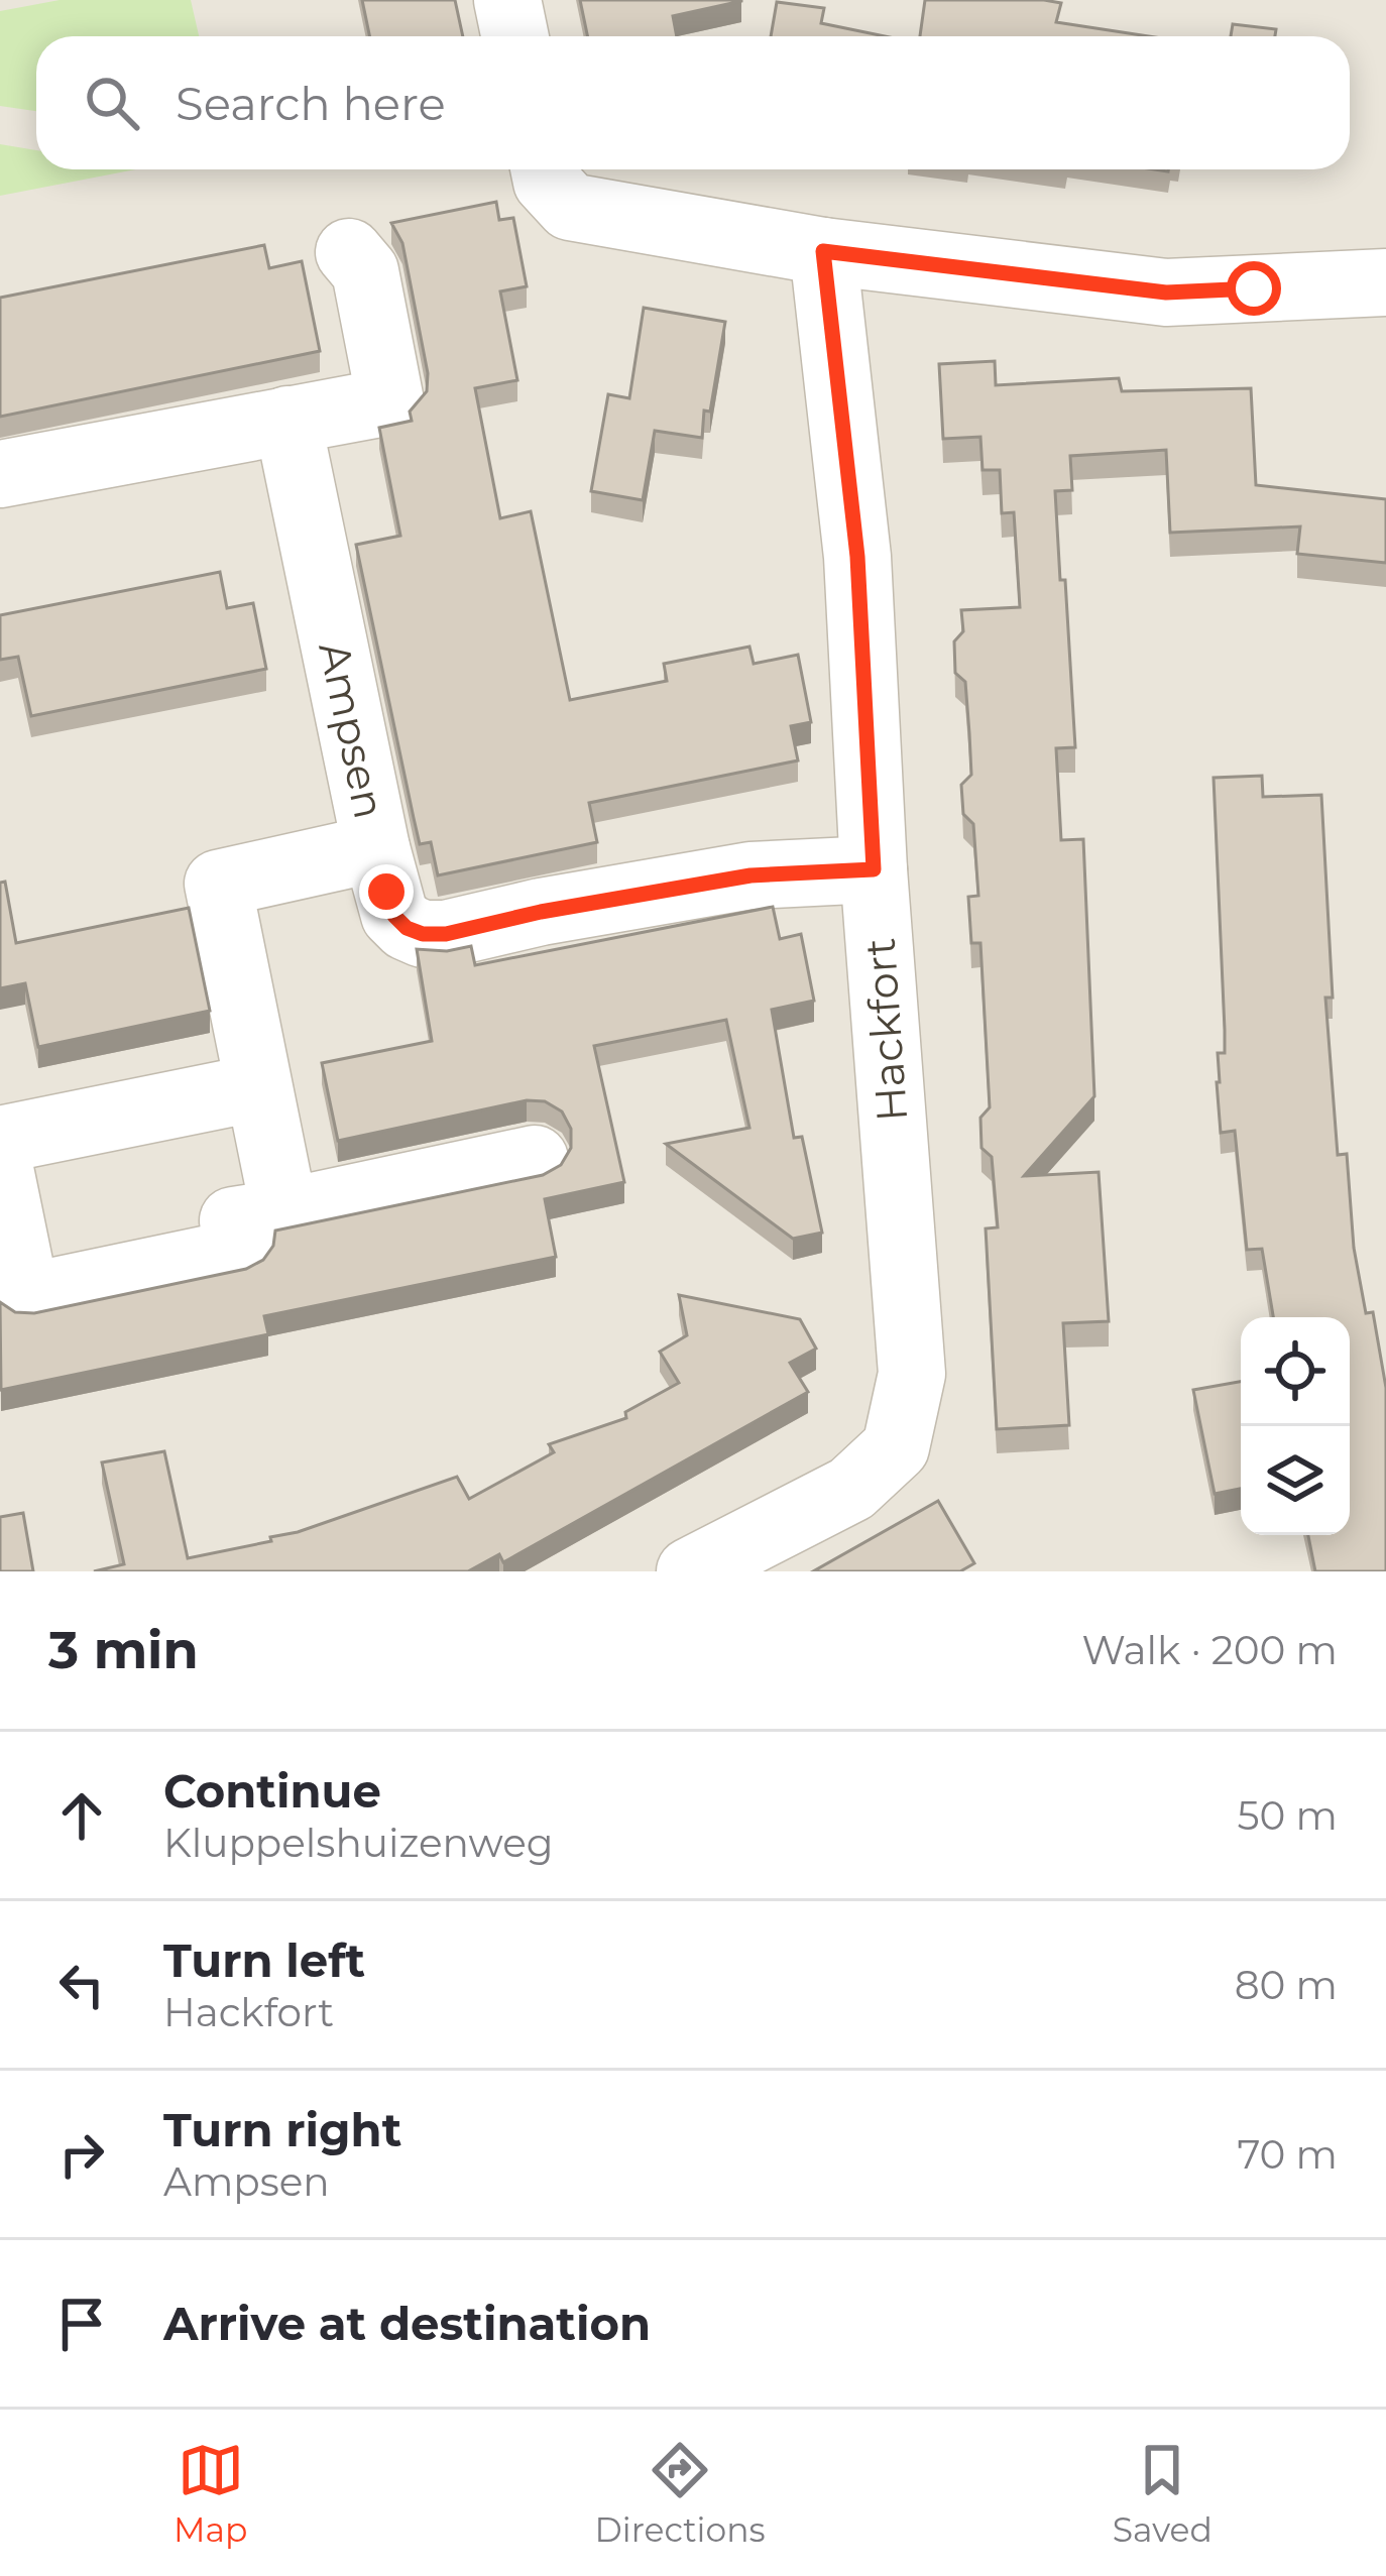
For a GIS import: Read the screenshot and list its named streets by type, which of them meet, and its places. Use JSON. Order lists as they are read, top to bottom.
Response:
{
  "streets": {
    "street": ["Ampsen", "Hackfort"]
  },
  "crossings": [
    ["Ampsen", "Hackfort"]
  ],
  "page": {
    "search": "Search here",
    "heading": ["3 min", "Walk · 200 m"],
    "list": [
      ["Continue", "Kluppelshuizenweg", "50 m"],
      ["Turn left", "Hackfort", "80 m"],
      ["Turn right", "Ampsen", "70 m"],
      "Arrive at destination"
    ],
    "nav": ["Map", "Directions", "Saved"]
  }
}
